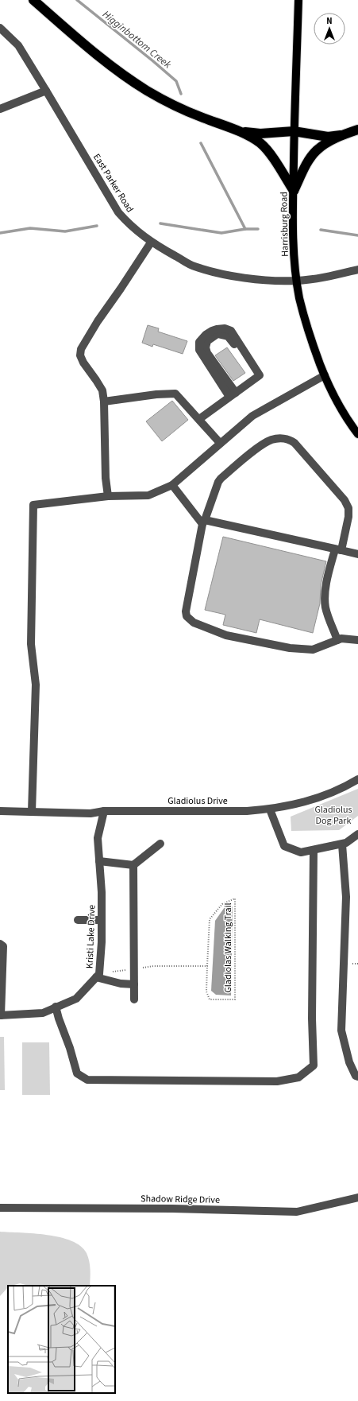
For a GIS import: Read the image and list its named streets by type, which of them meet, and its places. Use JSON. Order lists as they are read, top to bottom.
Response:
{
  "streets": {
    "main road": ["Harrisburg Road"],
    "street": [
      "East Parker Road",
      "Gladiolus Drive",
      "Kristi Lake Drive",
      "Shadow Ridge Drive"
    ],
    "path": ["Gladiolas Walking Trail"]
  },
  "crossings": [
    ["East Parker Road", "Harrisburg Road"],
    ["Gladiolus Drive", "Kristi Lake Drive"]
  ],
  "water": ["Higginbottom Creek"],
  "parks": ["Gladiolus Dog Park"],
  "north": "top"
}
